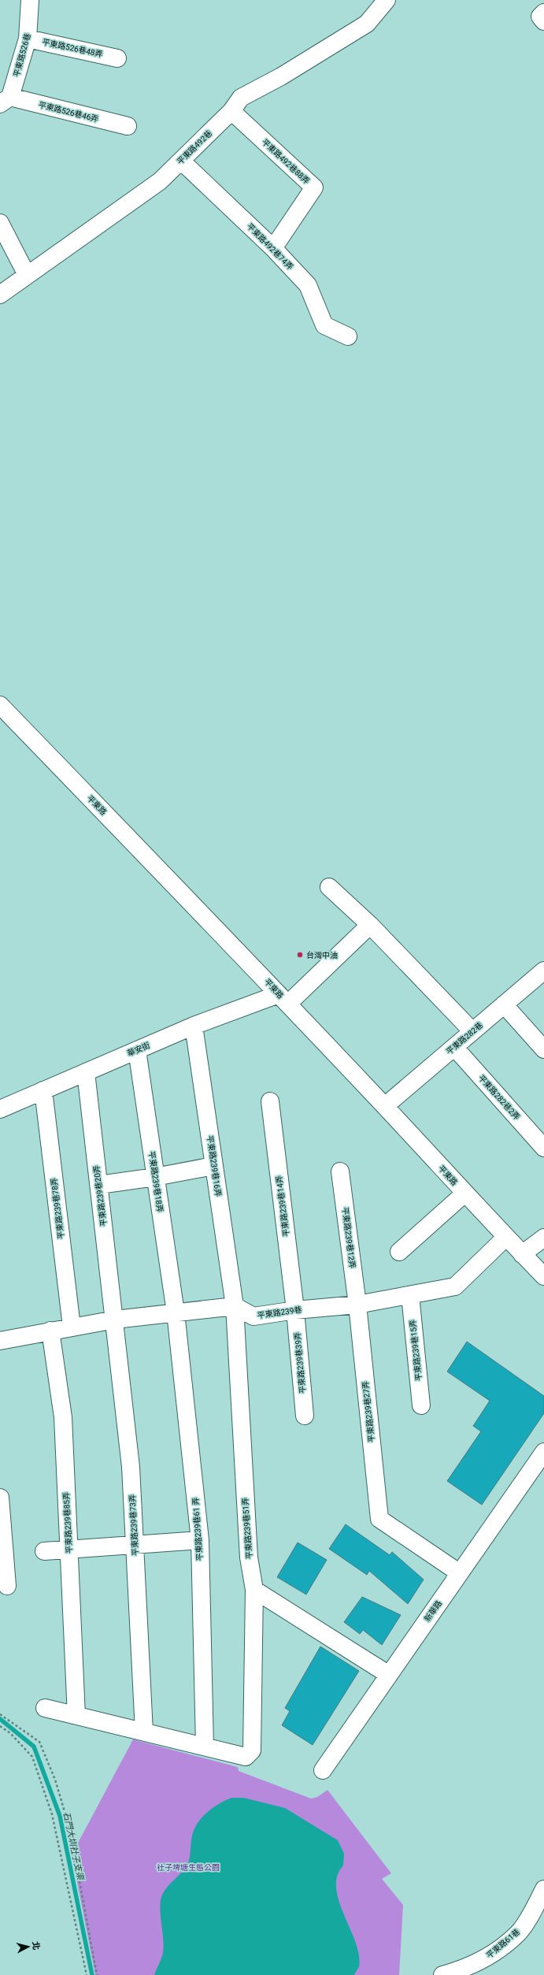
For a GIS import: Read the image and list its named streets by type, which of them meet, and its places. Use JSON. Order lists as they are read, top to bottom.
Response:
{
  "streets": {
    "street": [
      "平東路526巷48弄",
      "平東路526巷",
      "平東路526巷46弄",
      "平東路492巷",
      "平東路492巷88弄",
      "平東路492巷74弄",
      "平東路",
      "平東路282巷",
      "華安街",
      "平東路282巷2弄",
      "平東路239巷16弄",
      "平東路239巷18弄",
      "平東路239巷20弄",
      "平東路239巷14弄",
      "平東路239巷78弄",
      "平東路239巷12弄",
      "平東路239巷",
      "平東路239巷15弄",
      "平東路239巷39弄",
      "平東路239巷27弄",
      "平東路239巷85弄",
      "平東路239巷73弄",
      "平東路239巷51弄",
      "平東路239巷61 弄",
      "新華路",
      "平東路61巷"
    ]
  },
  "crossings": [
    ["平東路526巷48弄", "平東路526巷"],
    ["平東路526巷", "平東路526巷46弄"],
    ["平東路492巷", "平東路492巷88弄"],
    ["平東路492巷", "平東路492巷74弄"],
    ["平東路492巷88弄", "平東路492巷74弄"],
    ["平東路", "平東路282巷"],
    ["平東路", "華安街"],
    ["平東路", "平東路239巷"],
    ["平東路282巷", "平東路282巷2弄"],
    ["華安街", "平東路239巷16弄"],
    ["華安街", "平東路239巷18弄"],
    ["華安街", "平東路239巷20弄"],
    ["華安街", "平東路239巷78弄"],
    ["平東路239巷16弄", "平東路239巷"],
    ["平東路239巷16弄", "平東路239巷51弄"],
    ["平東路239巷18弄", "平東路239巷61 弄"],
    ["平東路239巷20弄", "平東路239巷73弄"],
    ["平東路239巷14弄", "平東路239巷"],
    ["平東路239巷14弄", "平東路239巷39弄"],
    ["平東路239巷12弄", "平東路239巷"],
    ["平東路239巷12弄", "平東路239巷27弄"],
    ["平東路239巷", "平東路239巷15弄"],
    ["平東路239巷", "平東路239巷39弄"],
    ["平東路239巷", "平東路239巷27弄"],
    ["平東路239巷", "平東路239巷51弄"],
    ["平東路239巷27弄", "新華路"],
    ["平東路239巷51弄", "平東路239巷61 弄"]
  ],
  "water": ["石門大圳社子支渠"],
  "parks": ["社子埤塘生態公園"],
  "places": ["台灣中油"],
  "north": "right"
}
